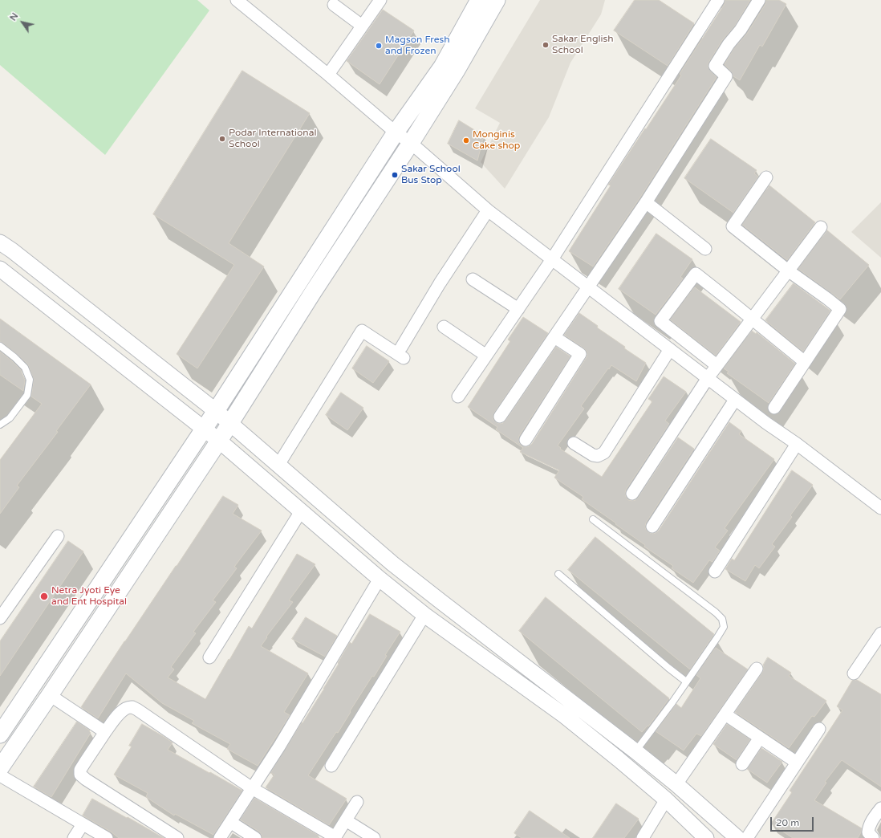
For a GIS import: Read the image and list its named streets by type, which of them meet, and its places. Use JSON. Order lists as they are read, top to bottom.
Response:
{
  "places": [
    "Sakar English School",
    "Magson Fresh and Frozen",
    "Podar International School",
    "Monginis Cake shop",
    "Sakar School Bus Stop",
    "Netra Jyoti Eye and Ent Hospital"
  ],
  "scale_bar": "20 m",
  "north": "top left"
}
